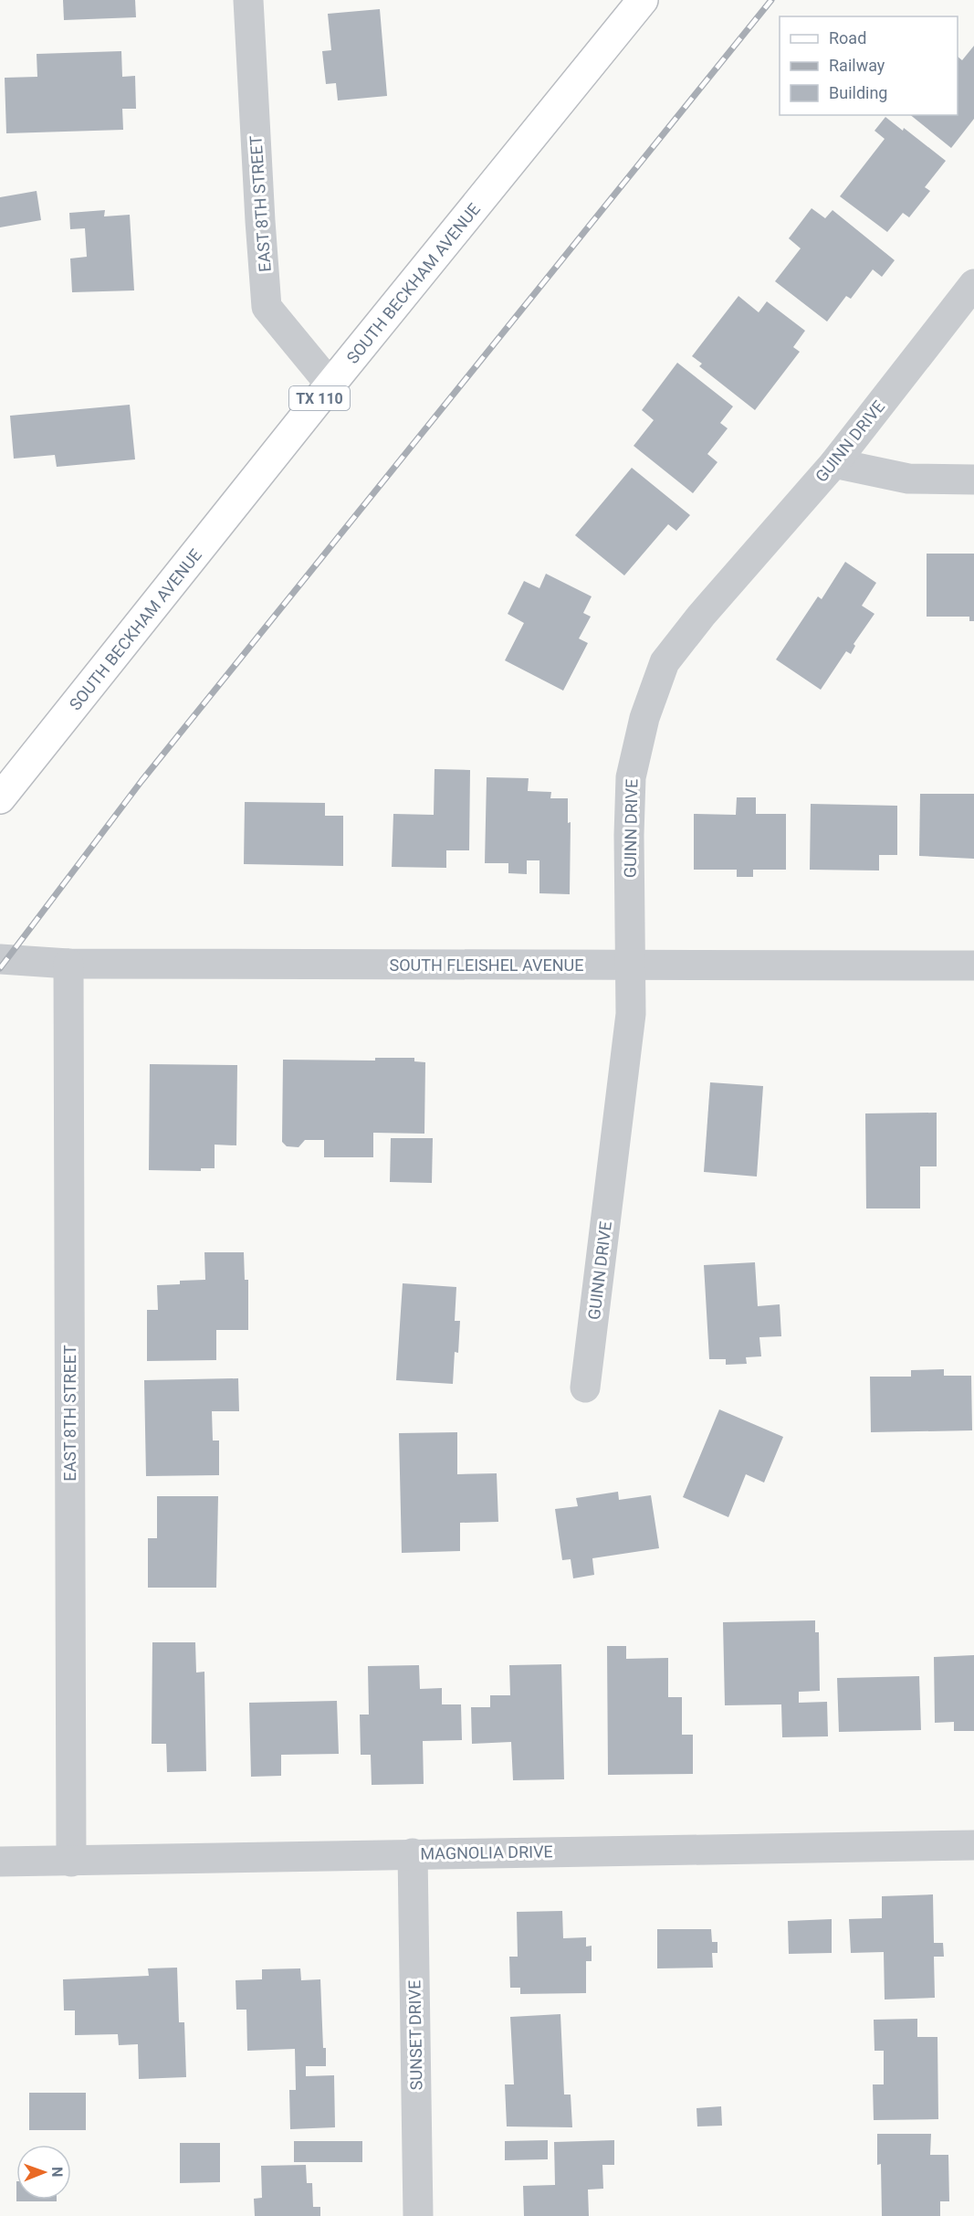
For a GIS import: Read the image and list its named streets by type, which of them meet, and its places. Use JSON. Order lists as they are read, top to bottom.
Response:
{
  "streets": {
    "main road": ["SOUTH BECKHAM AVENUE", "TX 110"],
    "street": [
      "EAST 8TH STREET",
      "GUINN DRIVE",
      "SOUTH FLEISHEL AVENUE",
      "MAGNOLIA DRIVE",
      "SUNSET DRIVE"
    ]
  },
  "crossings": [
    ["EAST 8TH STREET", "SOUTH BECKHAM AVENUE"],
    ["EAST 8TH STREET", "SOUTH FLEISHEL AVENUE"],
    ["EAST 8TH STREET", "MAGNOLIA DRIVE"],
    ["GUINN DRIVE", "SOUTH FLEISHEL AVENUE"],
    ["MAGNOLIA DRIVE", "SUNSET DRIVE"]
  ],
  "legend": ["Road", "Railway", "Building"],
  "north": "right"
}
